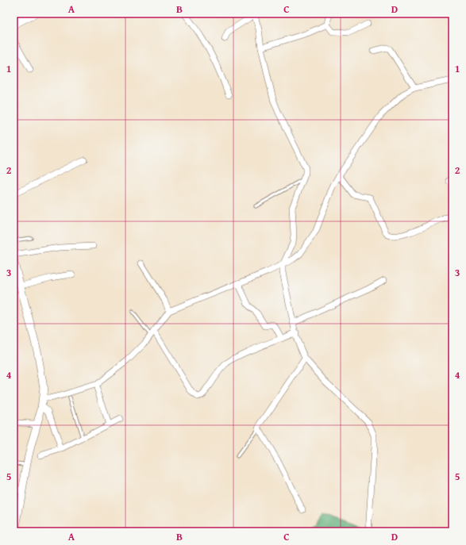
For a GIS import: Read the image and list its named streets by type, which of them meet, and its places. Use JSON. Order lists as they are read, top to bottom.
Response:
{
  "grid": {
    "columns": [
      "A",
      "B",
      "C",
      "D"
    ],
    "rows": [
      "1",
      "2",
      "3",
      "4",
      "5"
    ]
  }
}
